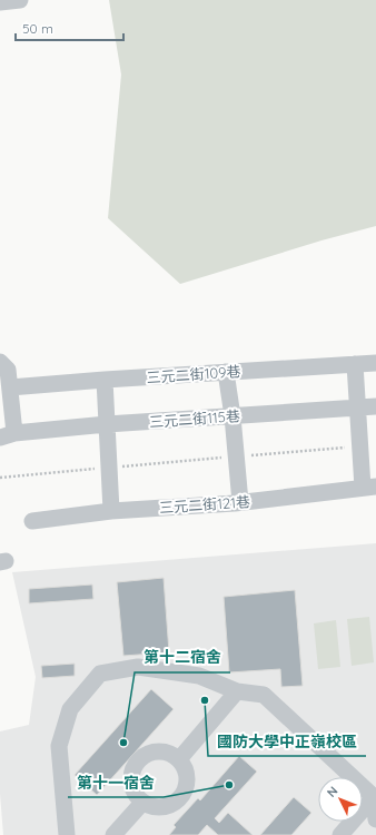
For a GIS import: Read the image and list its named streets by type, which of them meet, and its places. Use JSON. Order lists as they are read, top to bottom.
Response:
{
  "streets": {
    "street": ["三元二街109巷", "三元二街115巷", "三元二街121巷"]
  },
  "places": ["國防大學中正嶺校區", "第十二宿舍", "第十一宿舍"],
  "scale_bar": "50 m",
  "north": "top left"
}
